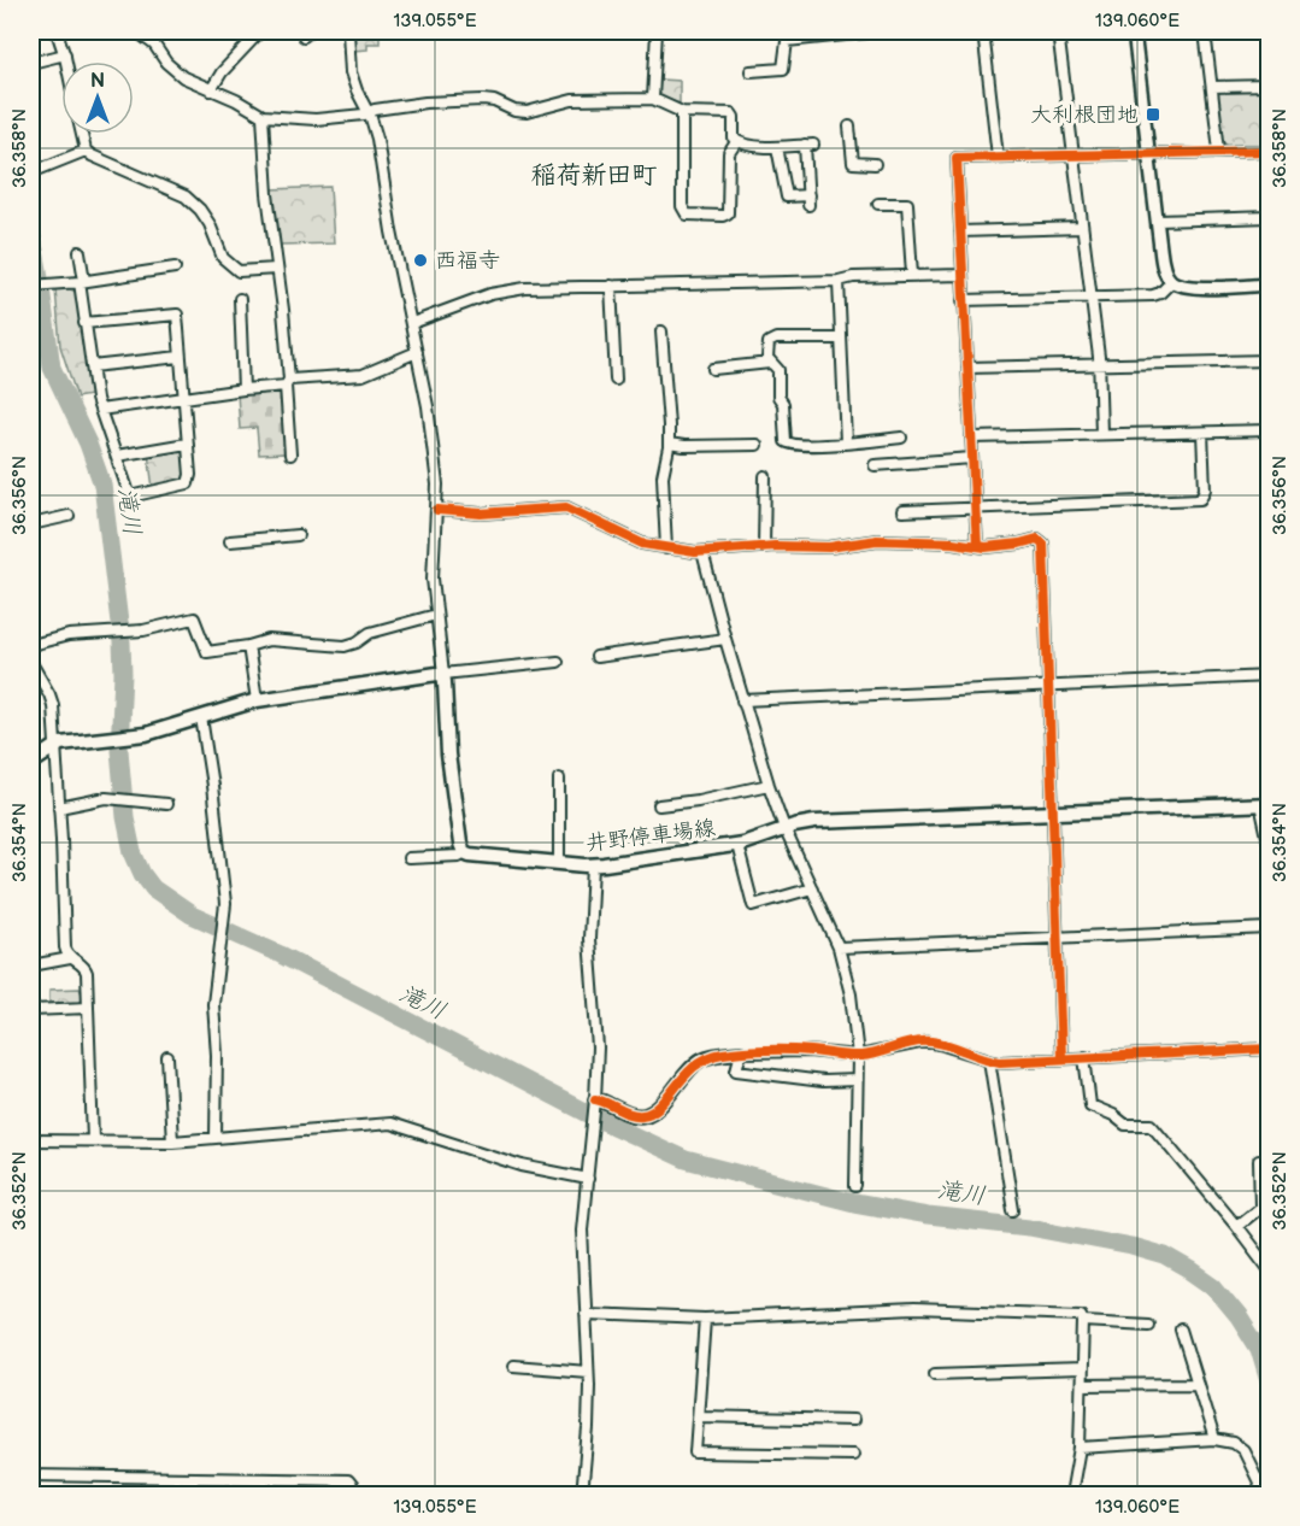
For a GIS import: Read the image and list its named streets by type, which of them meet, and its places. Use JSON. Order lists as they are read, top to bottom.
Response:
{
  "streets": {
    "main road": ["井野停車場線"]
  },
  "districts": ["稲荷新田町"],
  "water": ["滝川"],
  "places": {
    "transit": ["大利根団地"],
    "other": ["西福寺"]
  },
  "north": "top",
  "coordinates": [
    "139.055°E",
    "139.060°E",
    "36.358°N",
    "36.356°N",
    "36.354°N",
    "36.352°N"
  ]
}
